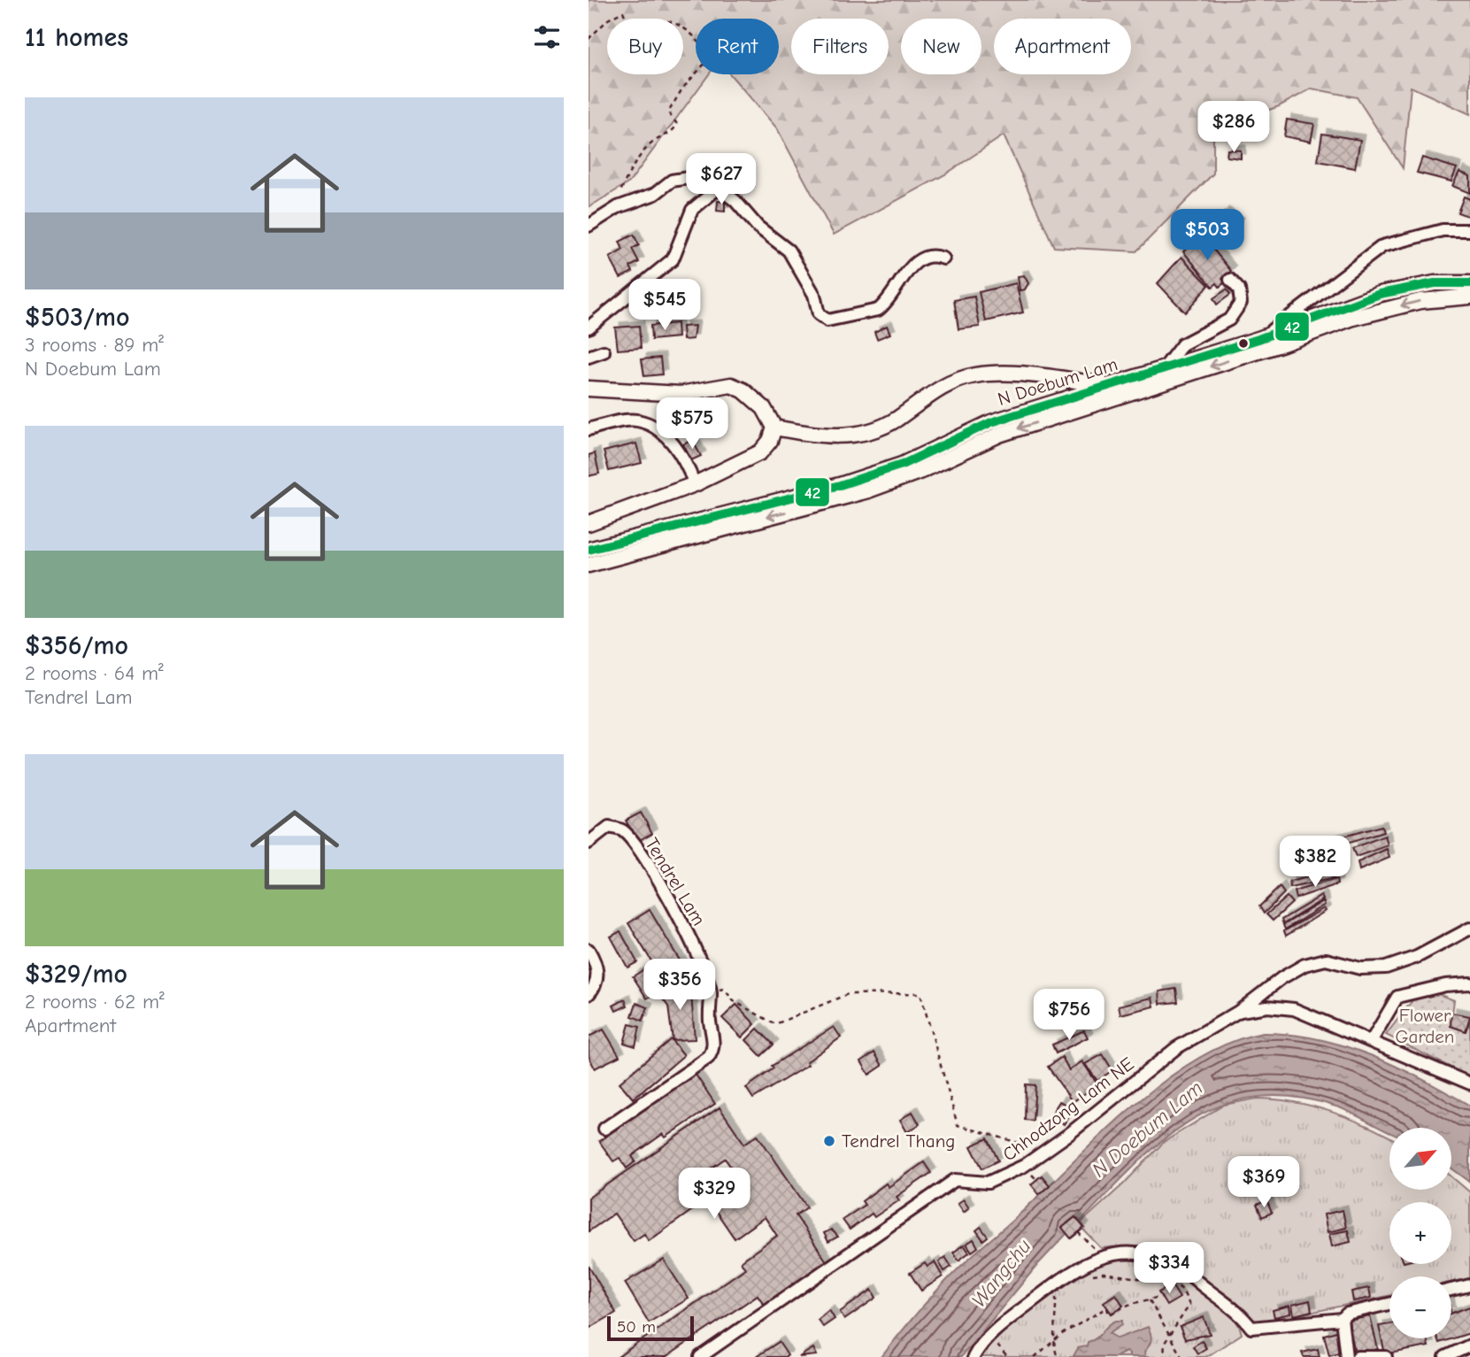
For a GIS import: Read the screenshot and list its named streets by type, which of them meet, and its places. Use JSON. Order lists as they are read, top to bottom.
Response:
{
  "streets": {
    "main road": ["N Doebum Lam"],
    "street": ["Tendrel Lam", "Chhodzong Lam NE"]
  },
  "water": ["N Doebum Lam", "Wangchu"],
  "parks": ["Flower Garden"],
  "places": ["Tendrel Thang"],
  "lines": ["transit line 42"],
  "scale_bar": "50 m",
  "north": "top right",
  "page": {
    "heading": "11 homes",
    "chip": [
      "Buy",
      "Rent",
      "Filters",
      "New",
      "Apartment"
    ],
    "list": [
      {
        "name": "$503/mo",
        "note": "3 rooms · 89 m² · N Doebum Lam"
      },
      {
        "name": "$356/mo",
        "note": "2 rooms · 64 m² · Tendrel Lam"
      },
      {
        "name": "$329/mo",
        "note": "2 rooms · 62 m² · Apartment"
      }
    ],
    "price": [
      "$286",
      "$627",
      "$503",
      "$545",
      "$575",
      "$382",
      "$356",
      "$756",
      "$369",
      "$329",
      "$334"
    ],
    "map_buttons": ["+", "−"],
    "scale": "50 m"
  }
}
